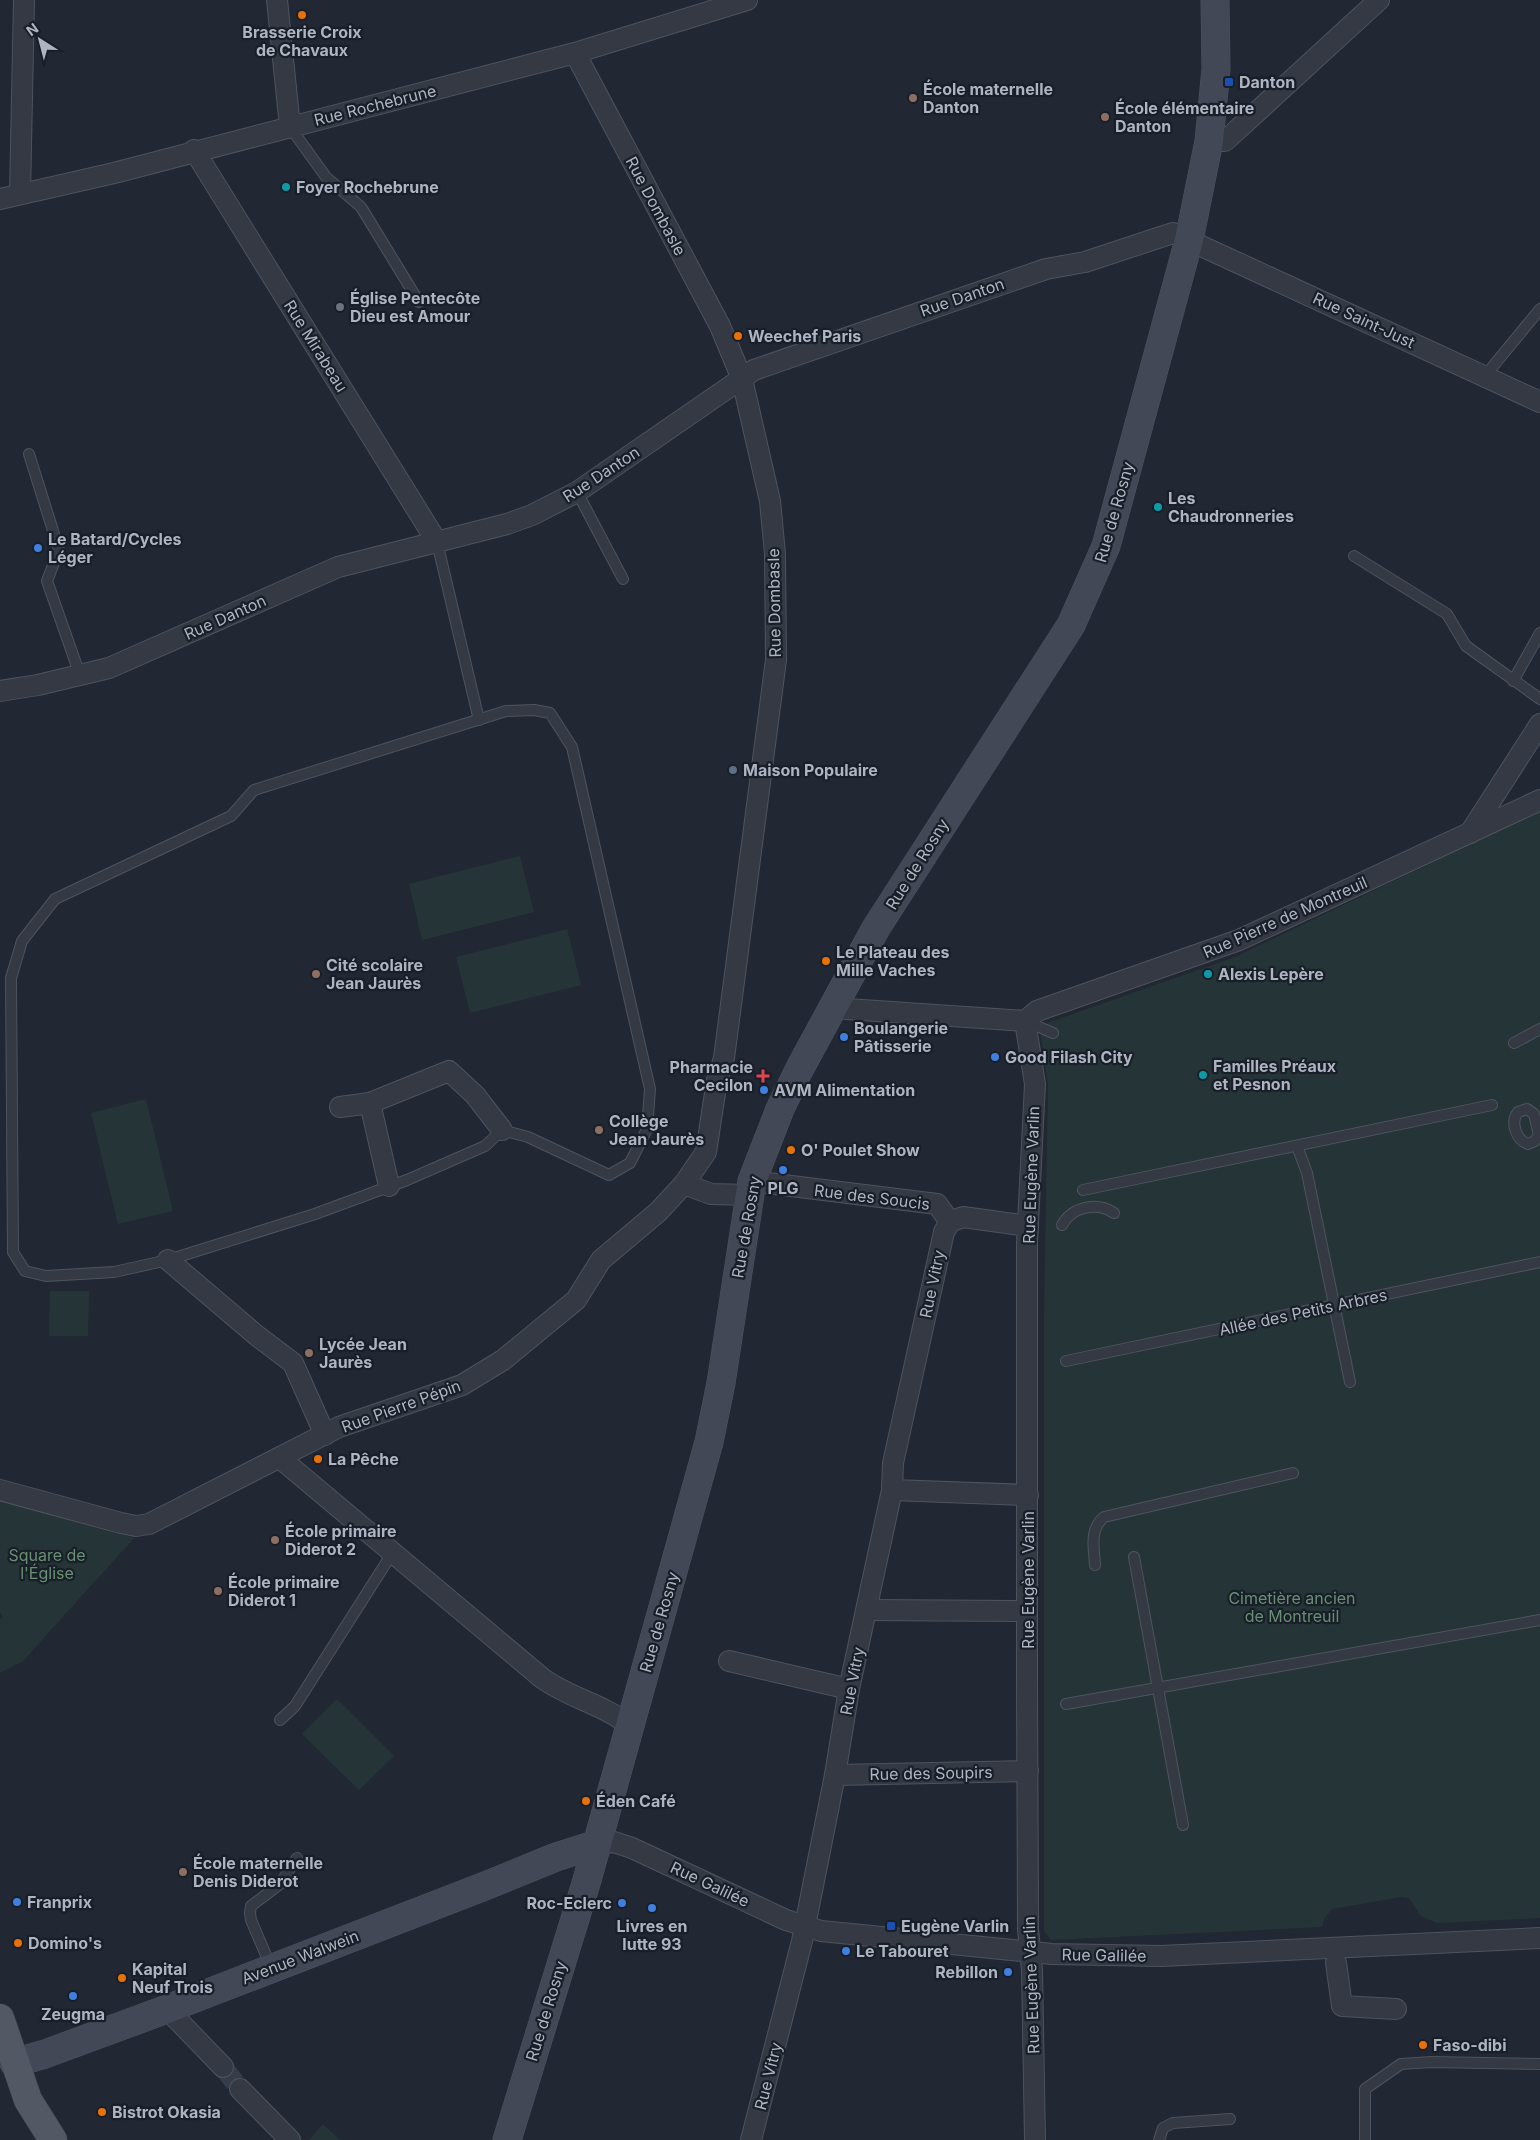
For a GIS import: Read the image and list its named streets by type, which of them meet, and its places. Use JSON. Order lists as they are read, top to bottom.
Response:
{
  "streets": {
    "main road": ["Rue de Rosny", "Avenue Walwein"],
    "street": [
      "Rue Rochebrune",
      "Rue Dombasle",
      "Rue Danton",
      "Rue Saint-Just",
      "Rue Mirabeau",
      "Rue Pierre de Montreuil",
      "Rue Eugène Varlin",
      "Rue des Soucis",
      "Rue Vitry",
      "Rue Pierre Pépin",
      "Rue des Soupirs",
      "Rue Galilée"
    ],
    "lane": ["Allée des Petits Arbres"]
  },
  "crossings": [
    ["Rue Rochebrune", "Rue Dombasle"],
    ["Rue Rochebrune", "Rue Mirabeau"],
    ["Rue Dombasle", "Rue Danton"],
    ["Rue Dombasle", "Rue Pierre Pépin"],
    ["Rue Danton", "Rue Saint-Just"],
    ["Rue Danton", "Rue Mirabeau"],
    ["Rue Danton", "Rue de Rosny"],
    ["Rue Saint-Just", "Rue de Rosny"],
    ["Rue de Rosny", "Rue des Soucis"],
    ["Rue de Rosny", "Rue Galilée"],
    ["Rue de Rosny", "Avenue Walwein"],
    ["Rue Pierre de Montreuil", "Rue Eugène Varlin"],
    ["Rue Eugène Varlin", "Rue des Soucis"],
    ["Rue Eugène Varlin", "Rue des Soupirs"],
    ["Rue Eugène Varlin", "Rue Galilée"],
    ["Rue des Soucis", "Rue Vitry"],
    ["Rue Vitry", "Rue des Soupirs"],
    ["Rue Vitry", "Rue Galilée"],
    ["Rue Galilée", "Avenue Walwein"]
  ],
  "parks": ["Square de l'Église", "Cimetière ancien de Montreuil"],
  "places": {
    "other": [
      "Brasserie Croix de Chavaux",
      "École maternelle Danton",
      "École élémentaire Danton",
      "Foyer Rochebrune",
      "Église Pentecôte Dieu est Amour",
      "Weechef Paris",
      "Les Chaudronneries",
      "Le Batard/Cycles Léger",
      "Maison Populaire",
      "Le Plateau des Mille Vaches",
      "Cité scolaire Jean Jaurès",
      "Alexis Lepère",
      "Boulangerie Pâtisserie",
      "Good Filash City",
      "Familles Préaux et Pesnon",
      "AVM Alimentation",
      "Collège Jean Jaurès",
      "O' Poulet Show",
      "PLG",
      "Lycée Jean Jaurès",
      "La Pêche",
      "École primaire Diderot 2",
      "École primaire Diderot 1",
      "Éden Café",
      "École maternelle Denis Diderot",
      "Franprix",
      "Roc-Eclerc",
      "Livres en lutte 93",
      "Domino's",
      "Le Tabouret",
      "Rebillon",
      "Kapital Neuf Trois",
      "Zeugma",
      "Faso-dibi",
      "Bistrot Okasia"
    ],
    "transit": ["Danton", "Eugène Varlin"],
    "health": ["Pharmacie Cecilon"]
  },
  "north": "top left"
}
